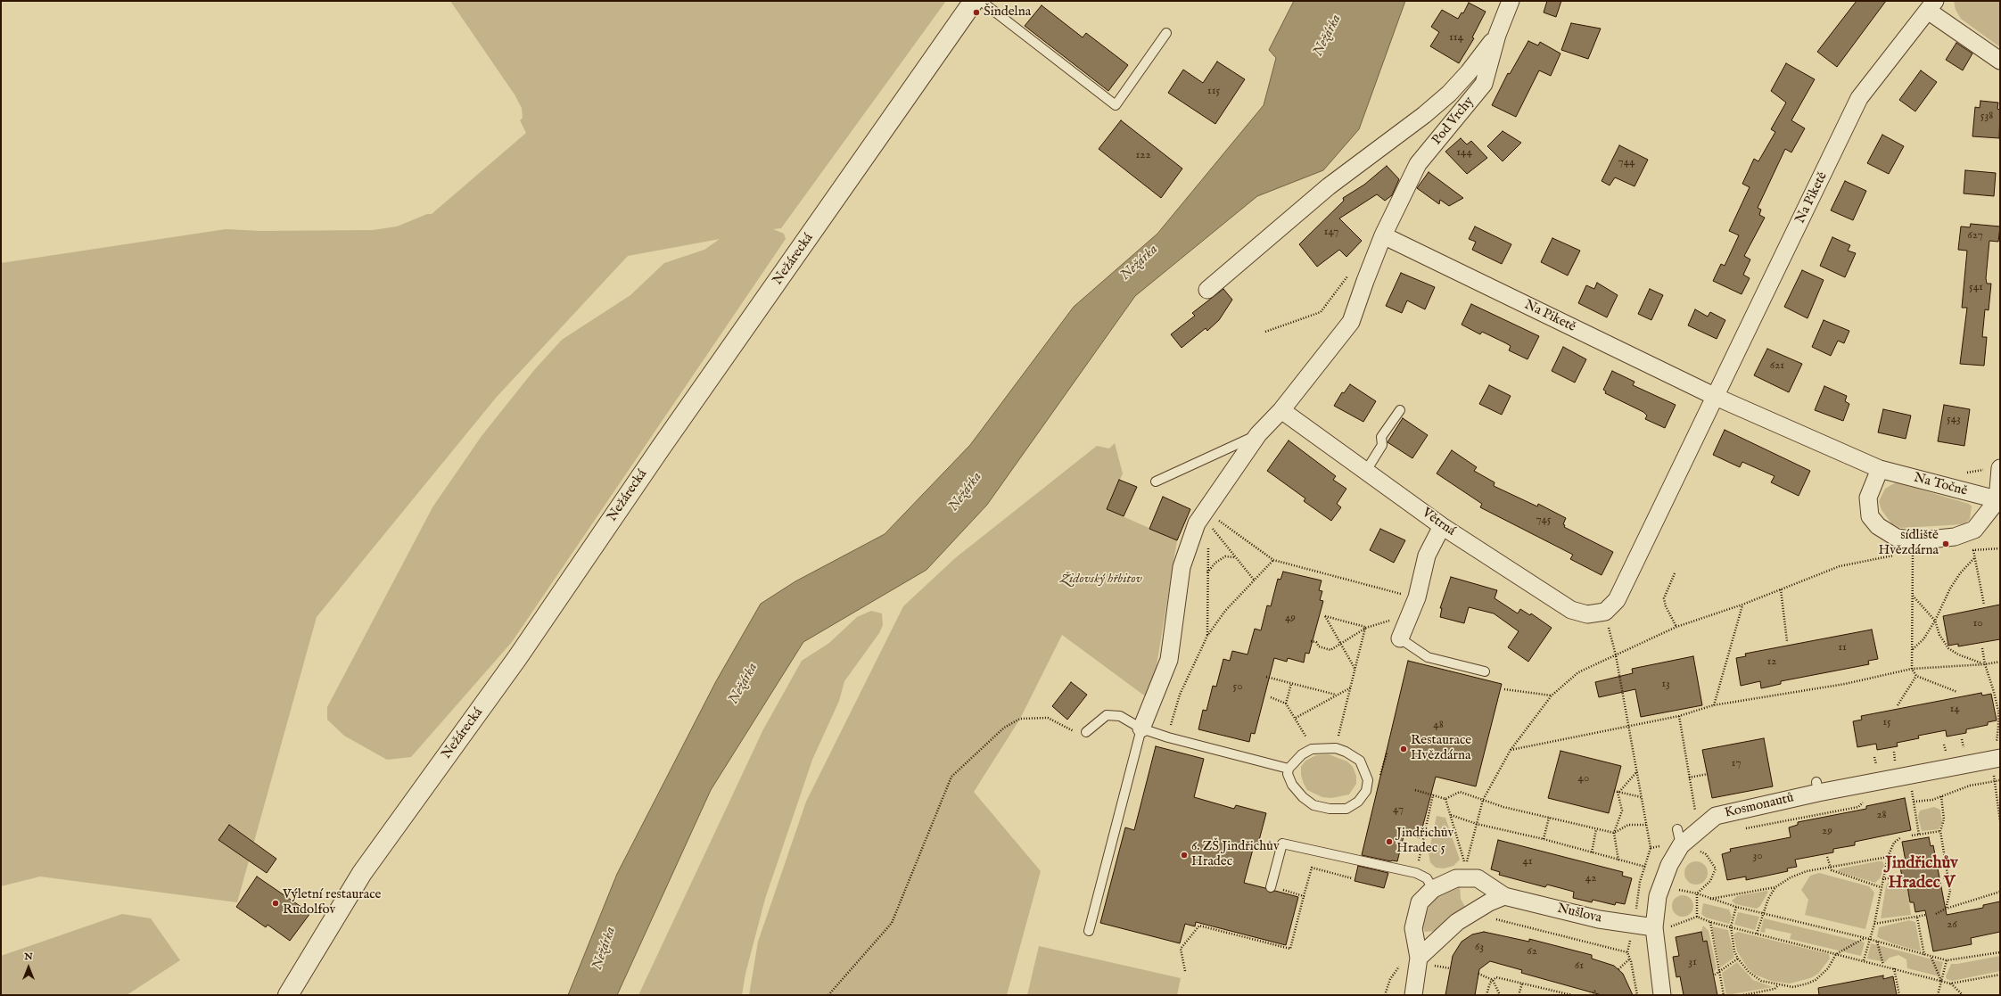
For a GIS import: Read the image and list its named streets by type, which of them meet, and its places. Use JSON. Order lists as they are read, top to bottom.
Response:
{
  "streets": {
    "street": [
      "Pod Vrchy",
      "Na Piketě",
      "Nežárecká",
      "Na Točně",
      "Větrná",
      "Kosmonautů",
      "Nušlova"
    ]
  },
  "crossings": [
    ["Pod Vrchy", "Na Piketě"],
    ["Pod Vrchy", "Větrná"],
    ["Na Piketě", "Na Točně"],
    ["Na Piketě", "Větrná"],
    ["Kosmonautů", "Nušlova"]
  ],
  "districts": ["Jindřichův Hradec V"],
  "water": ["Nežárka"],
  "parks": ["Židovský hřbitov"],
  "places": [
    "Šindelna",
    "sídliště Hvězdárna",
    "Restaurace Hvězdárna",
    "Jindřichův Hradec 5",
    "6. ZŠ Jindřichův Hradec",
    "Výletní restaurace Rudolfov"
  ],
  "house_numbers": [
    "114",
    "115",
    "538",
    "144",
    "122",
    "744",
    "147",
    "627",
    "541",
    "621",
    "543",
    "745",
    "49",
    "10",
    "11",
    "12",
    "13",
    "50",
    "14",
    "15",
    "48",
    "17",
    "40",
    "47",
    "28",
    "29",
    "30",
    "41",
    "42",
    "26",
    "63",
    "62",
    "31",
    "61"
  ],
  "north": "top"
}
